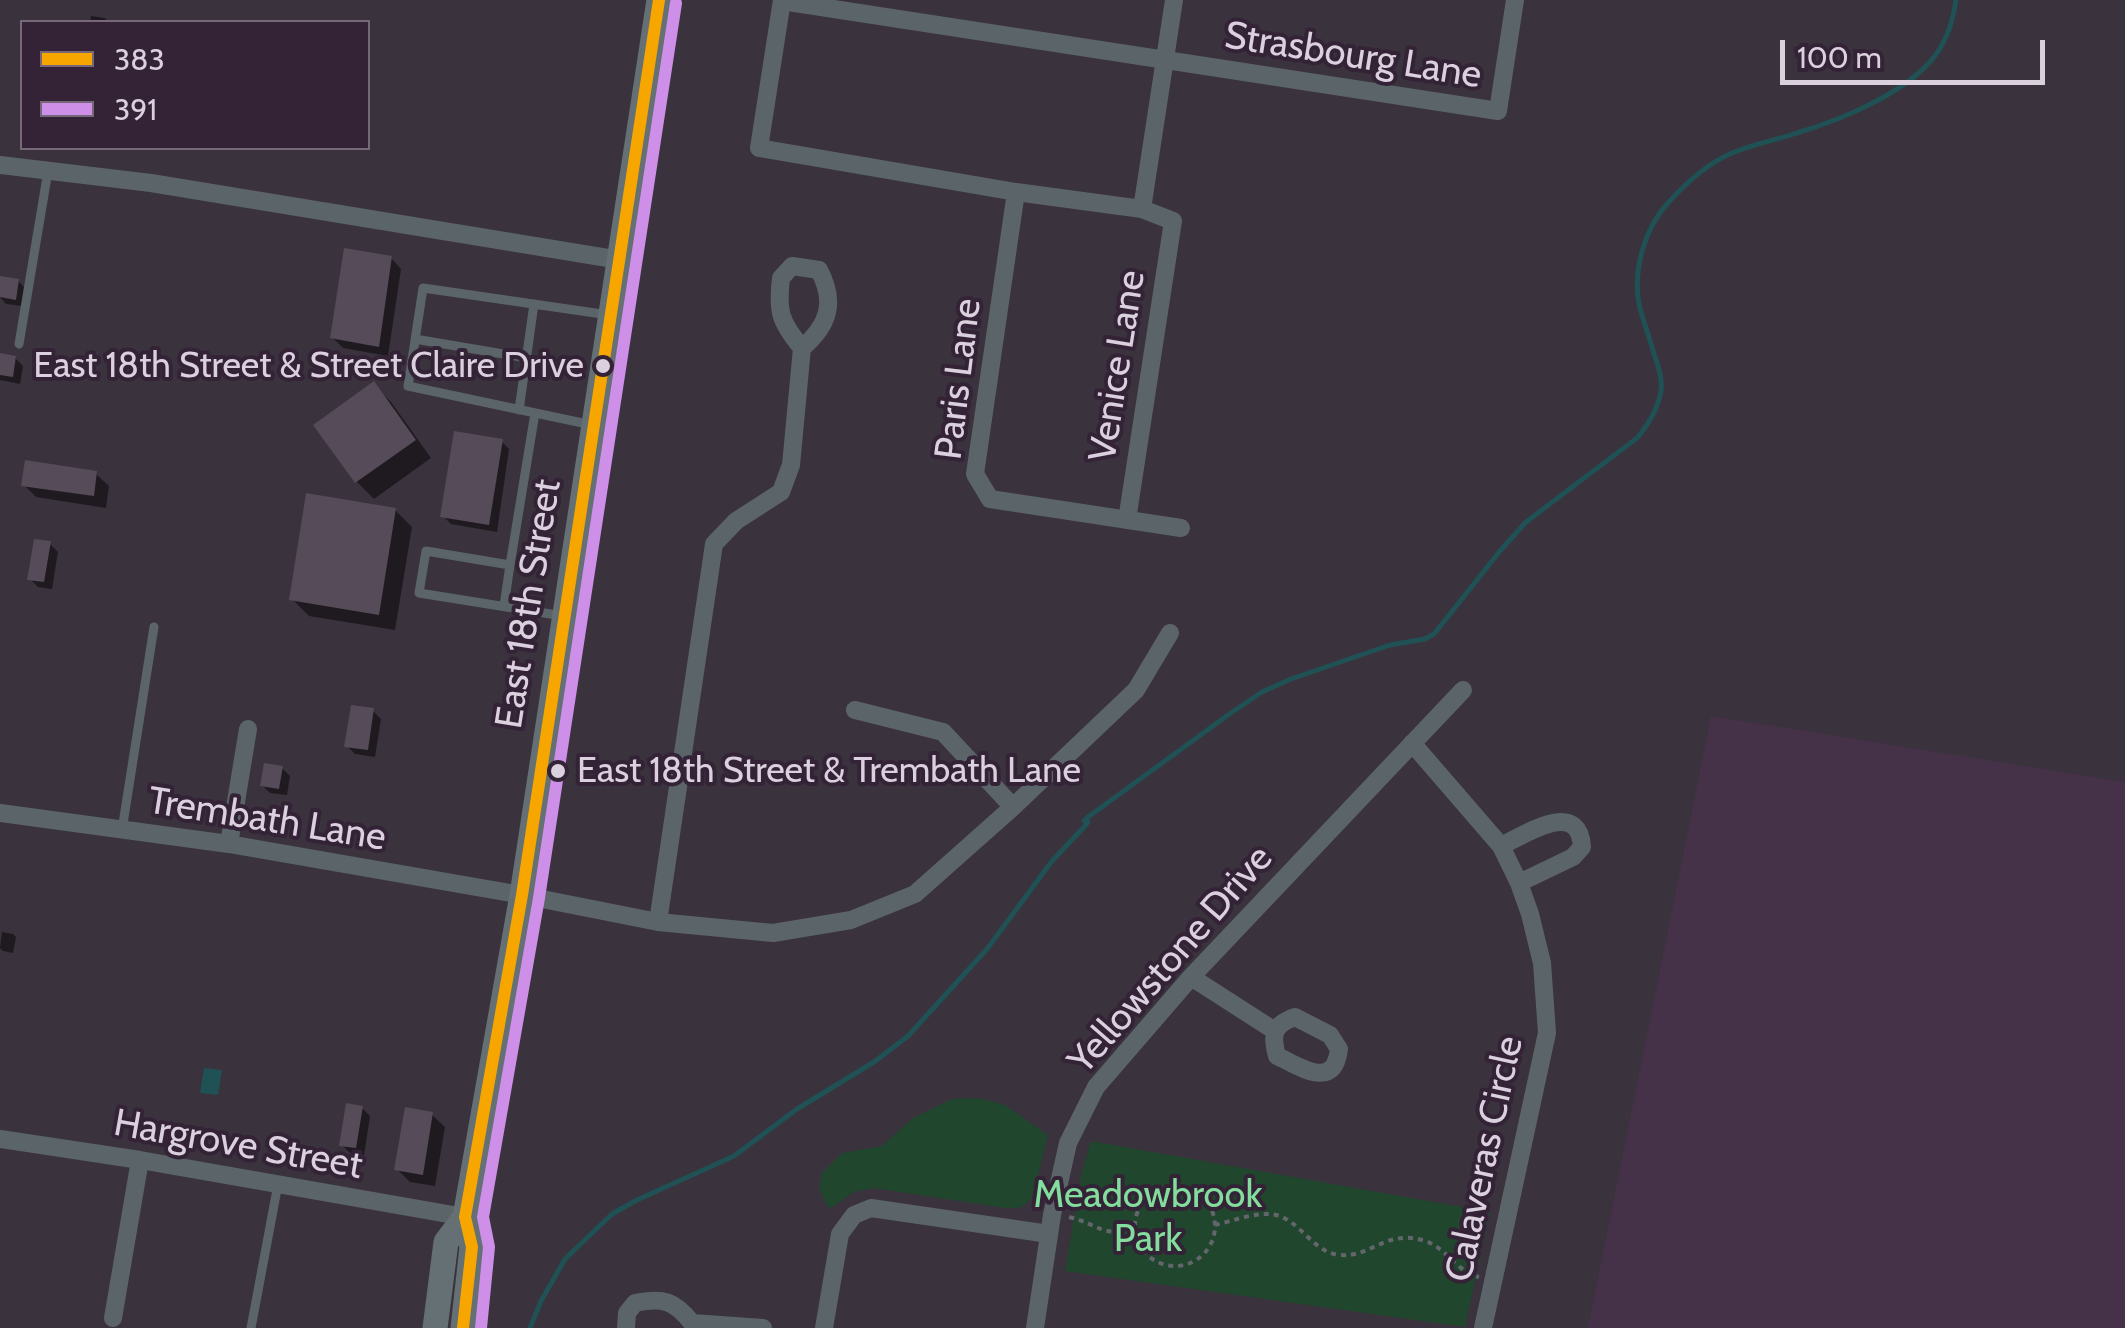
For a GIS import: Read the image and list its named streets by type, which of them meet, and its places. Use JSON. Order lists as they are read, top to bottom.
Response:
{
  "streets": {
    "main road": ["East 18th Street"],
    "street": [
      "Strasbourg Lane",
      "Venice Lane",
      "Paris Lane",
      "Trembath Lane",
      "Yellowstone Drive",
      "Hargrove Street",
      "Calaveras Circle"
    ]
  },
  "crossings": [
    ["Venice Lane", "Paris Lane"],
    ["East 18th Street", "Trembath Lane"],
    ["East 18th Street", "Hargrove Street"],
    ["Yellowstone Drive", "Calaveras Circle"]
  ],
  "parks": ["Meadowbrook Park"],
  "places": ["East 18th Street & Street Claire Drive", "East 18th Street & Trembath Lane"],
  "lines": ["transit line 383", "transit line 391"],
  "legend": ["383", "391"],
  "scale_bar": "100 m"
}
